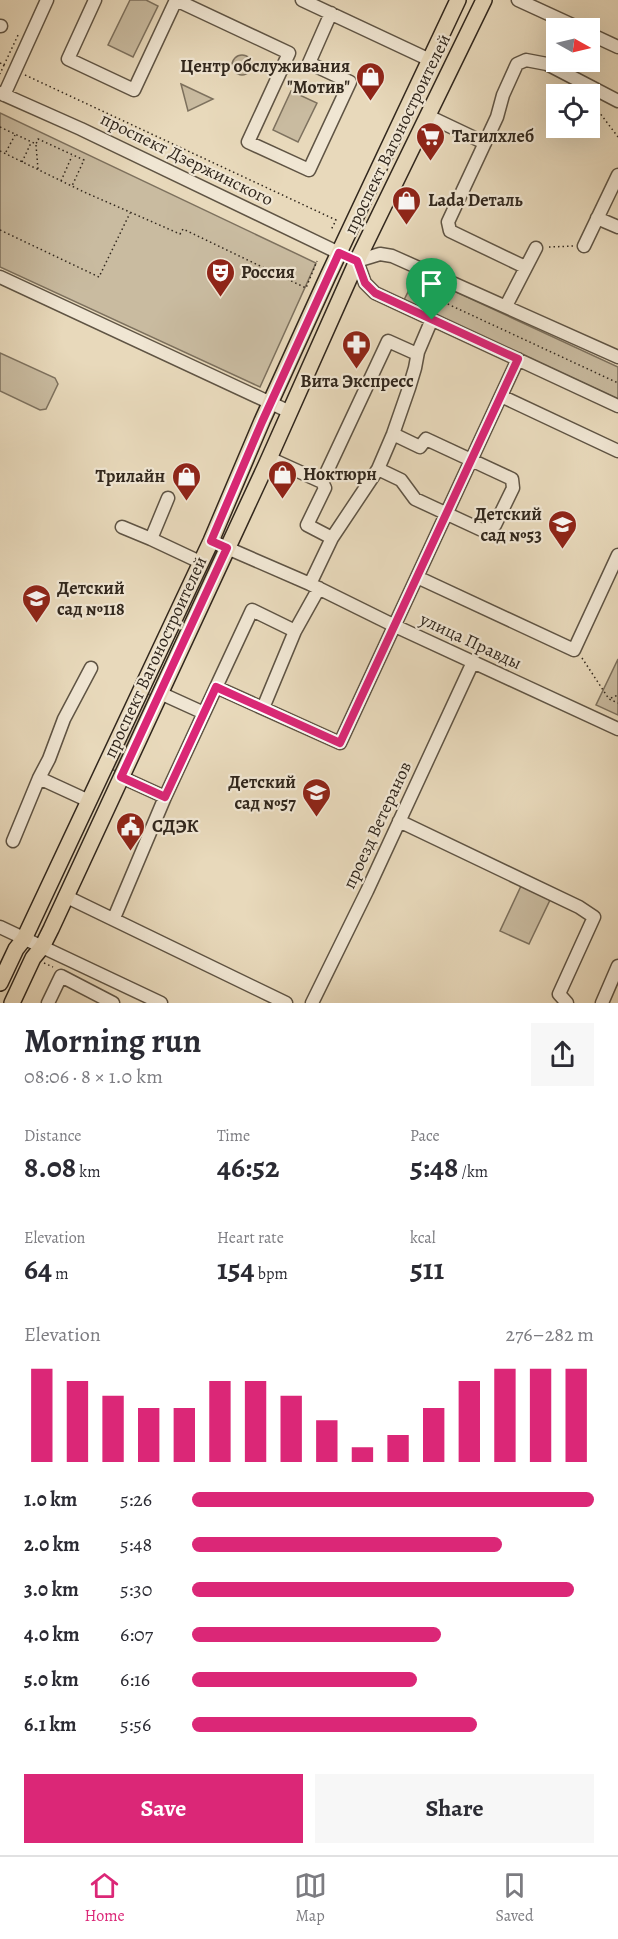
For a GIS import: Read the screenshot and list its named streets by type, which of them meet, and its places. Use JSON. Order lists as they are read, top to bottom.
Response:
{
  "streets": {
    "main road": ["проспект Вагоностроителей", "проспект Дзержинского"],
    "street": ["улица Правды", "проезд Ветеранов"]
  },
  "crossings": [
    ["проспект Вагоностроителей", "проспект Дзержинского"],
    ["проспект Вагоностроителей", "улица Правды"],
    ["улица Правды", "проезд Ветеранов"]
  ],
  "places": {
    "shop": [
      "Центр обслуживания \"Мотив\"",
      "Lada Dеталь",
      "Ноктюрн",
      "Трилайн"
    ],
    "supermarket": ["Тагилхлеб"],
    "theatre": ["Россия"],
    "pharmacy": ["Вита Экспресс"],
    "school or university": ["Детский сад №53", "Детский сад №118", "Детский сад №57"],
    "public building": ["СДЭК"]
  },
  "north": "right",
  "page": {
    "heading": ["Morning run", "08:06 · 8 × 1.0 km"],
    "stats": [
      ["Distance", "8.08 km"],
      ["Time", "46:52"],
      ["Pace", "5:48 /km"],
      ["Elevation", "64 m"],
      ["Heart rate", "154 bpm"],
      ["kcal", "511"]
    ],
    "chart": ["Elevation", "276–282 m"],
    "list": [
      {
        "name": "1.0 km",
        "note": "5:26"
      },
      {
        "name": "2.0 km",
        "note": "5:48"
      },
      {
        "name": "3.0 km",
        "note": "5:30"
      },
      {
        "name": "4.0 km",
        "note": "6:07"
      },
      {
        "name": "5.0 km",
        "note": "6:16"
      },
      {
        "name": "6.1 km",
        "note": "5:56"
      }
    ],
    "buttons": ["Save", "Share"],
    "tabs": ["Home", "Map", "Saved"]
  }
}
